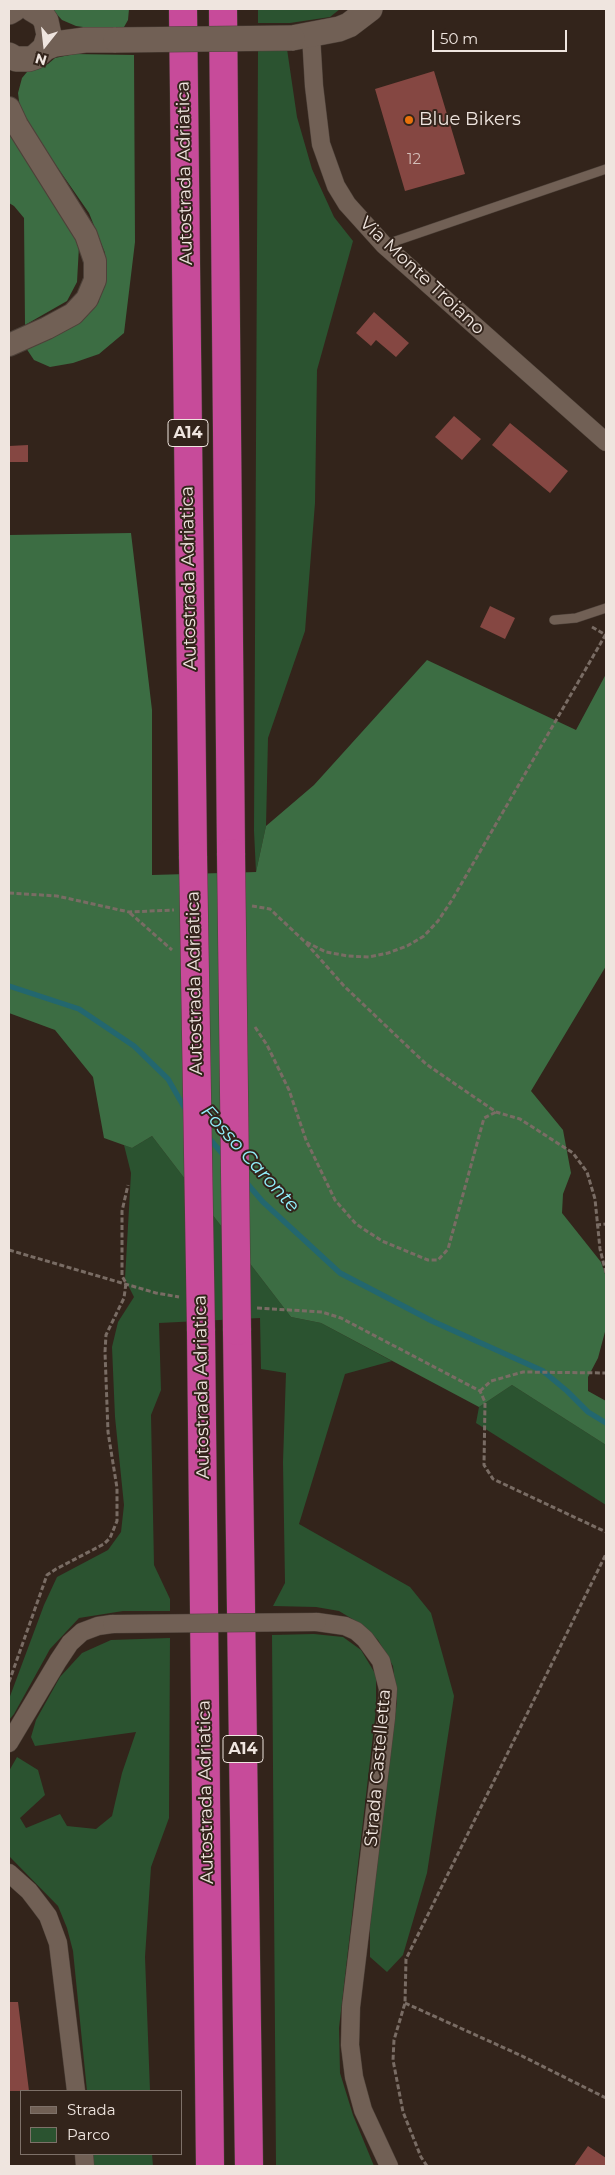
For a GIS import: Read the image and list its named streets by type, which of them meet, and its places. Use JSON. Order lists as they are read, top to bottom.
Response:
{
  "streets": {
    "highway": ["Autostrada Adriatica", "A14"],
    "street": ["Via Monte Troiano", "Strada Castelletta"]
  },
  "water": ["Fosso Caronte"],
  "places": ["Blue Bikers"],
  "house_numbers": ["12"],
  "legend": ["Strada", "Parco"],
  "scale_bar": "50 m",
  "north": "bottom"
}
